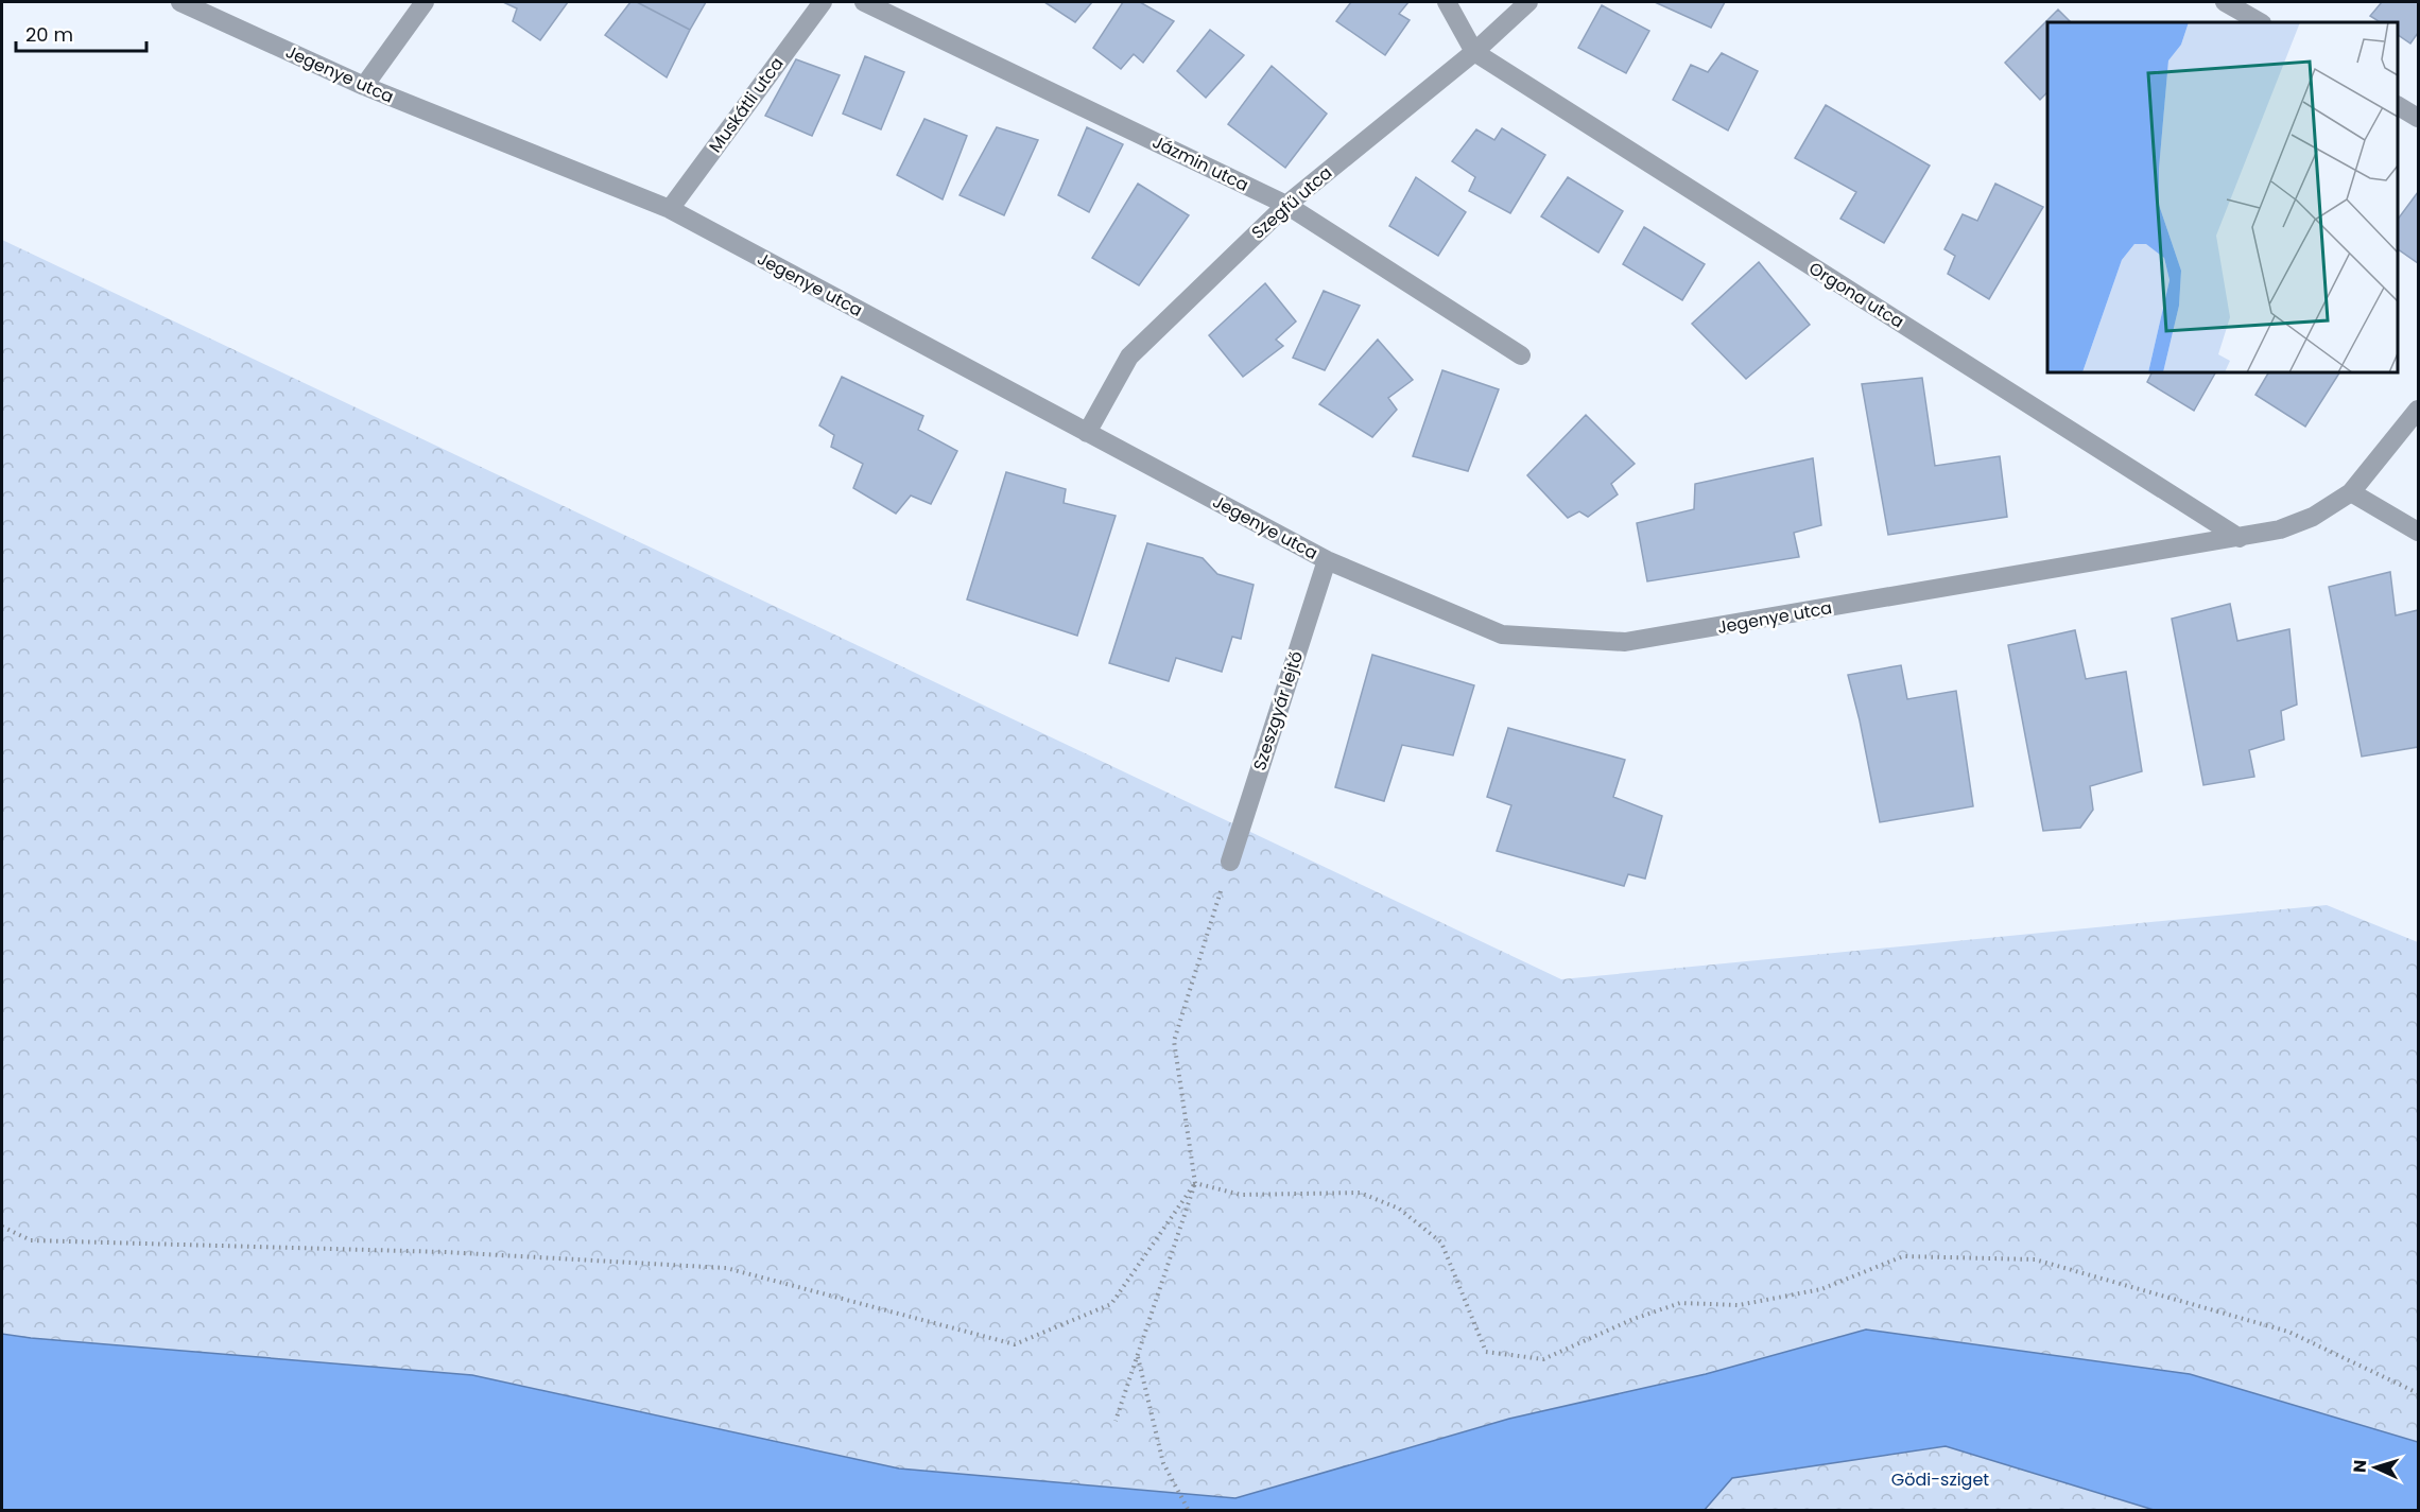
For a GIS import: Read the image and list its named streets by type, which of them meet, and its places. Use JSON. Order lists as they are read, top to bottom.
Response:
{
  "streets": {
    "street": [
      "Jegenye utca",
      "Muskátli utca",
      "Jázmin utca",
      "Szegfű utca",
      "Orgona utca",
      "Szeszgyár lejtő"
    ]
  },
  "crossings": [
    ["Jegenye utca", "Muskátli utca"],
    ["Jegenye utca", "Szegfű utca"],
    ["Jegenye utca", "Orgona utca"],
    ["Jegenye utca", "Szeszgyár lejtő"],
    ["Jázmin utca", "Szegfű utca"],
    ["Szegfű utca", "Orgona utca"]
  ],
  "parks": ["Gödi-sziget"],
  "scale_bar": "20 m",
  "north": "left"
}
